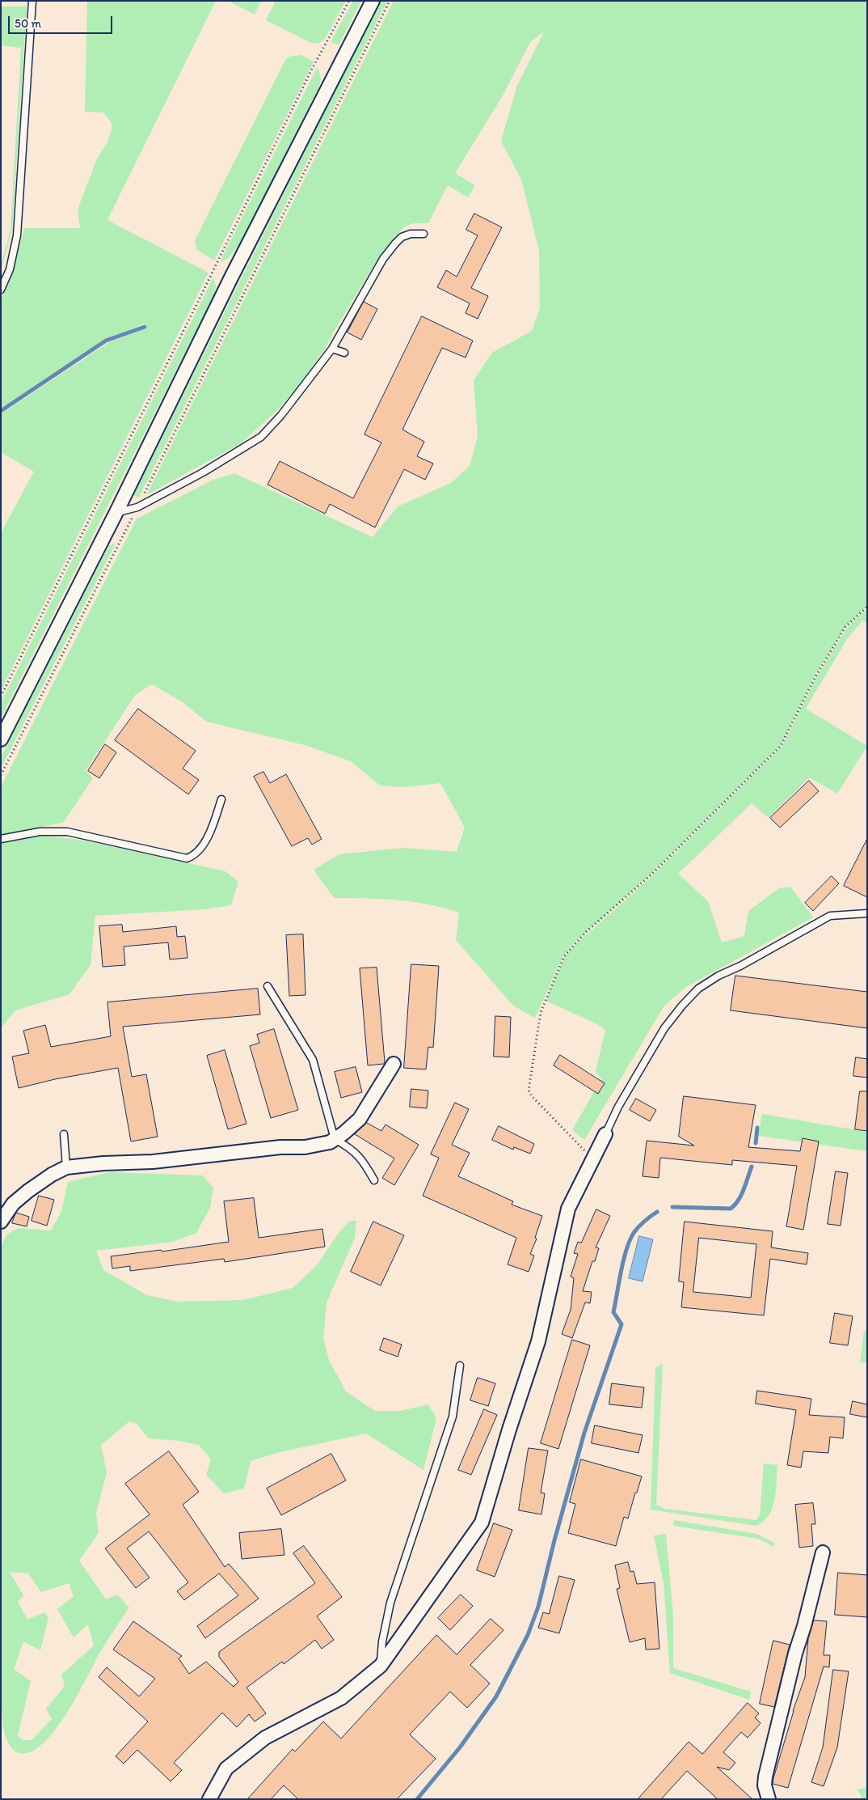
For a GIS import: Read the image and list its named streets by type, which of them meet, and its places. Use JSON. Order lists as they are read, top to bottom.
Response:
{
  "scale_bar": "50 m"
}
